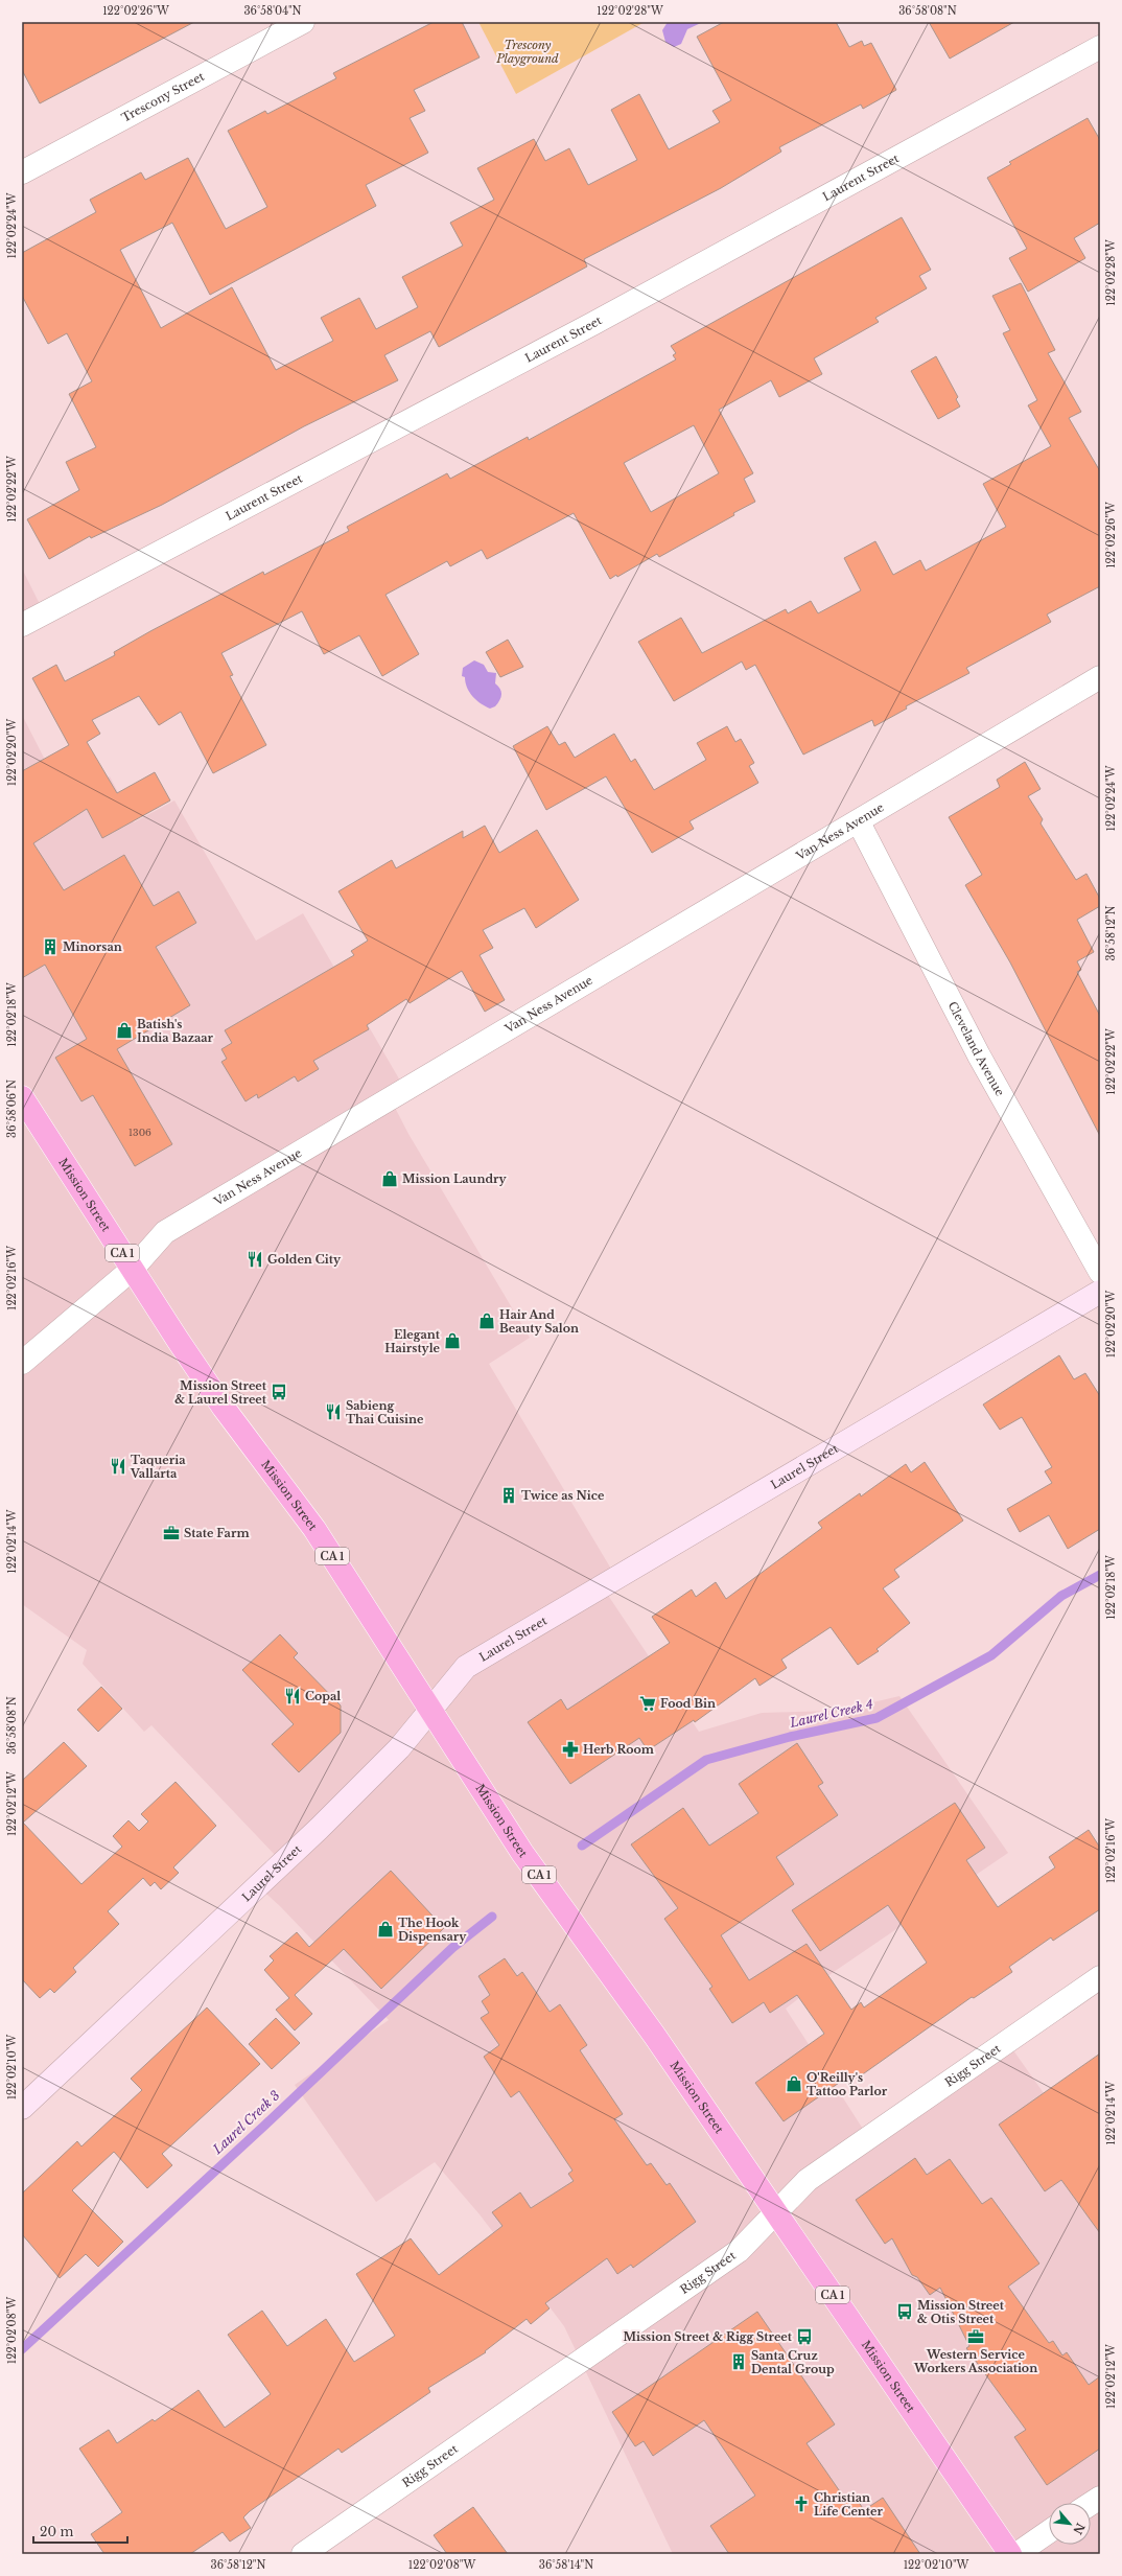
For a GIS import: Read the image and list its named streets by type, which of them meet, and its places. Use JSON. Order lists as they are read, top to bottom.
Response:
{
  "streets": {
    "highway": ["Mission Street", "CA 1"],
    "street": [
      "Trescony Street",
      "Laurent Street",
      "Van Ness Avenue",
      "Cleveland Avenue",
      "Laurel Street",
      "Rigg Street"
    ]
  },
  "crossings": [
    ["Van Ness Avenue", "Cleveland Avenue"],
    ["Van Ness Avenue", "Mission Street"],
    ["Mission Street", "Laurel Street"],
    ["Mission Street", "Rigg Street"]
  ],
  "water": ["Laurel Creek 4", "Laurel Creek 3"],
  "parks": ["Trescony Playground"],
  "places": {
    "building": ["Minorsan", "Twice as Nice", "Santa Cruz Dental Group"],
    "shop": [
      "Batish's India Bazaar",
      "Mission Laundry",
      "Hair And Beauty Salon",
      "Elegant Hairstyle",
      "The Hook Dispensary",
      "O'Reilly's Tattoo Parlor"
    ],
    "restaurant": [
      "Golden City",
      "Sabieng Thai Cuisine",
      "Taqueria Vallarta",
      "Copal"
    ],
    "bus stop": ["Mission Street & Laurel Street", "Mission Street & Otis Street", "Mission Street & Rigg Street"],
    "office": ["State Farm", "Western Service Workers Association"],
    "supermarket": ["Food Bin"],
    "pharmacy": ["Herb Room"],
    "church": ["Christian Life Center"]
  },
  "house_numbers": ["1306"],
  "scale_bar": "20 m",
  "north": "bottom right",
  "coordinates": [
    "122°02'26\"W",
    "36°58'04\"N",
    "122°02'28\"W",
    "36°58'08\"N",
    "122°02'24\"W",
    "122°02'22\"W",
    "122°02'20\"W",
    "36°58'12\"N",
    "122°02'18\"W",
    "36°58'06\"N",
    "122°02'16\"W",
    "122°02'14\"W",
    "122°02'12\"W",
    "122°02'10\"W",
    "122°02'08\"W",
    "36°58'14\"N"
  ]
}
